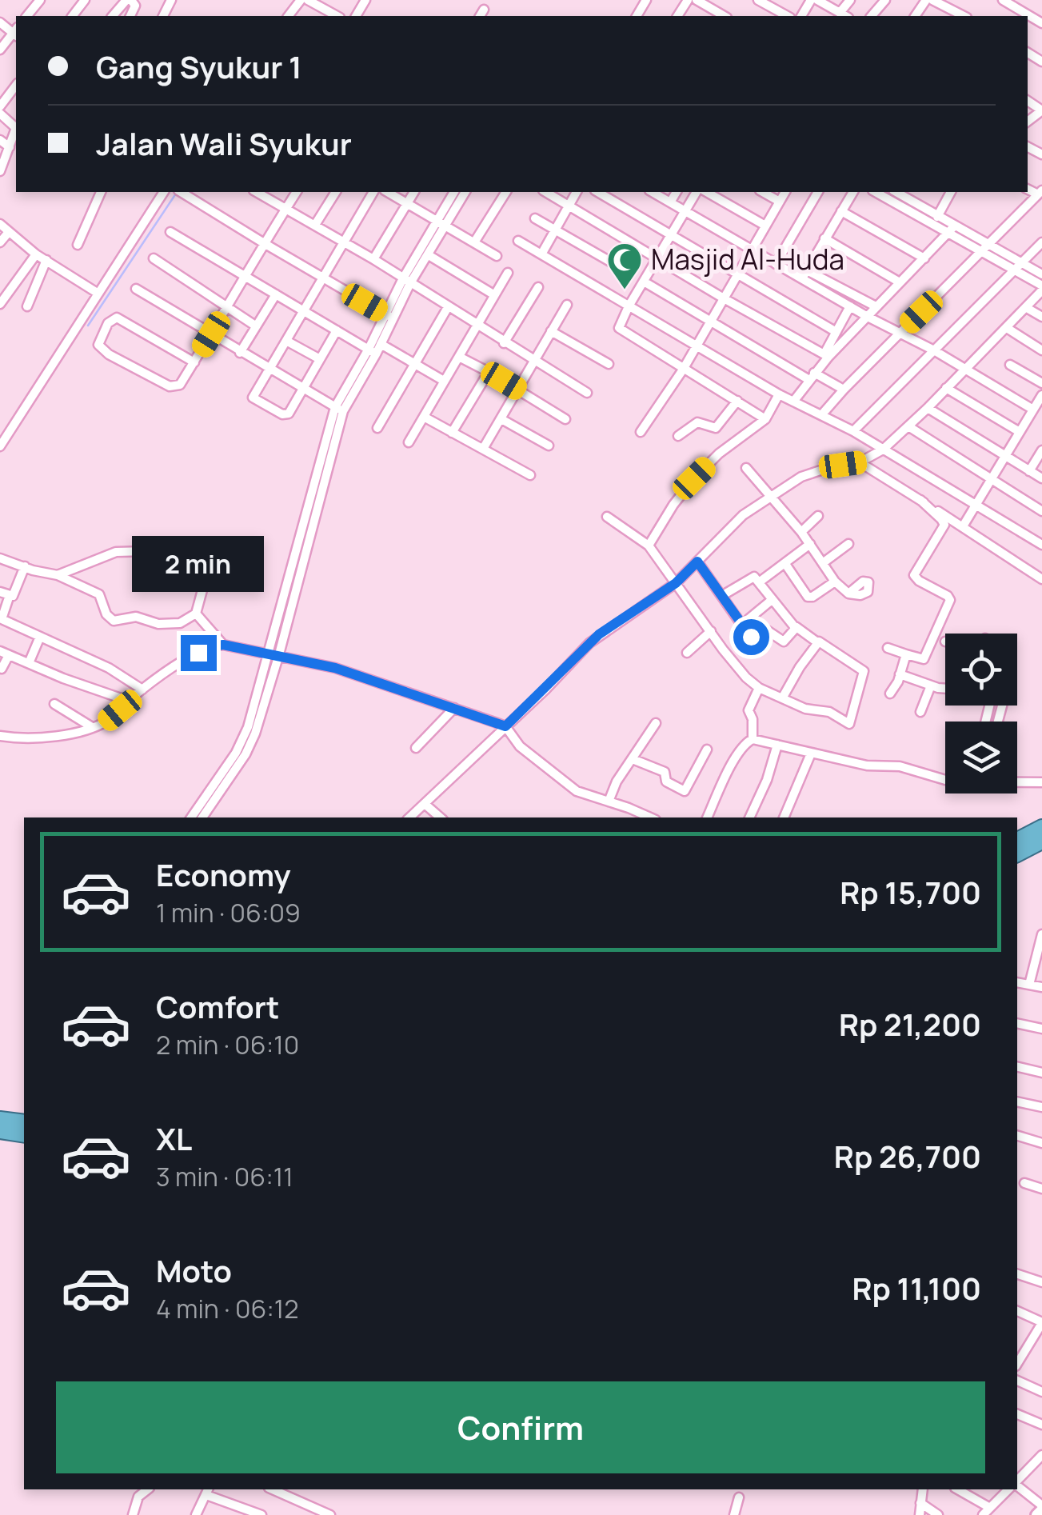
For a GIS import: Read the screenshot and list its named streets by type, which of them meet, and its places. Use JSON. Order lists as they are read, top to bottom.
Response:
{
  "places": {
    "mosque": ["Masjid Al-Huda"]
  },
  "page": {
    "banner": ["Gang Syukur 1", "Jalan Wali Syukur"],
    "bubble": "2 min",
    "list": [
      {
        "name": "Economy",
        "note": "1 min · 06:09",
        "value": "Rp 15,700"
      },
      {
        "name": "Comfort",
        "note": "2 min · 06:10",
        "value": "Rp 21,200"
      },
      {
        "name": "XL",
        "note": "3 min · 06:11",
        "value": "Rp 26,700"
      },
      {
        "name": "Moto",
        "note": "4 min · 06:12",
        "value": "Rp 11,100"
      }
    ],
    "buttons": "Confirm"
  }
}
